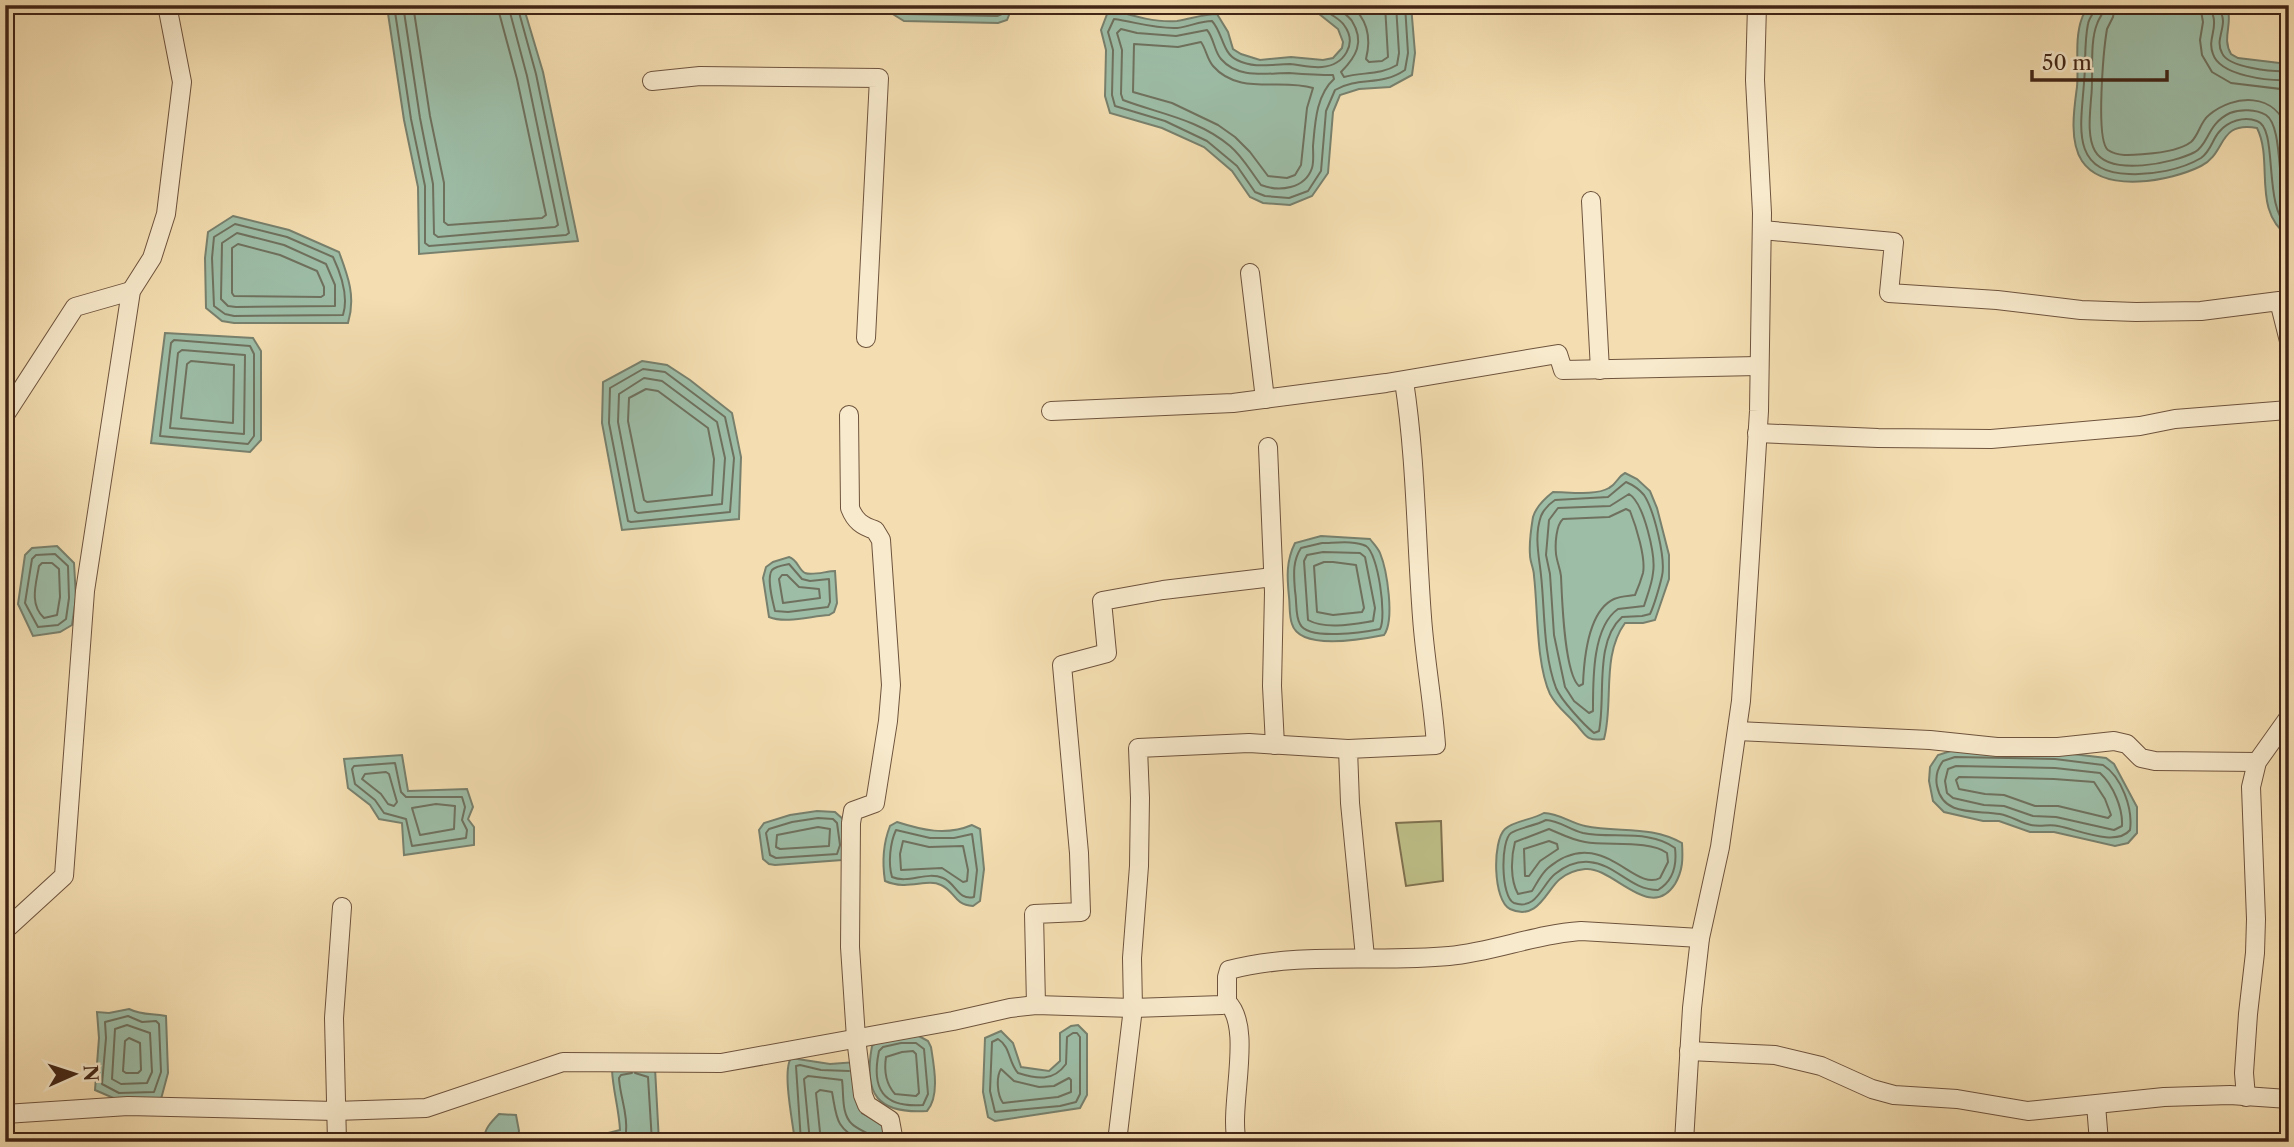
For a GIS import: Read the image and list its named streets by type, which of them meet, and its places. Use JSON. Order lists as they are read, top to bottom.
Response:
{
  "scale_bar": "50 m",
  "north": "right"
}
